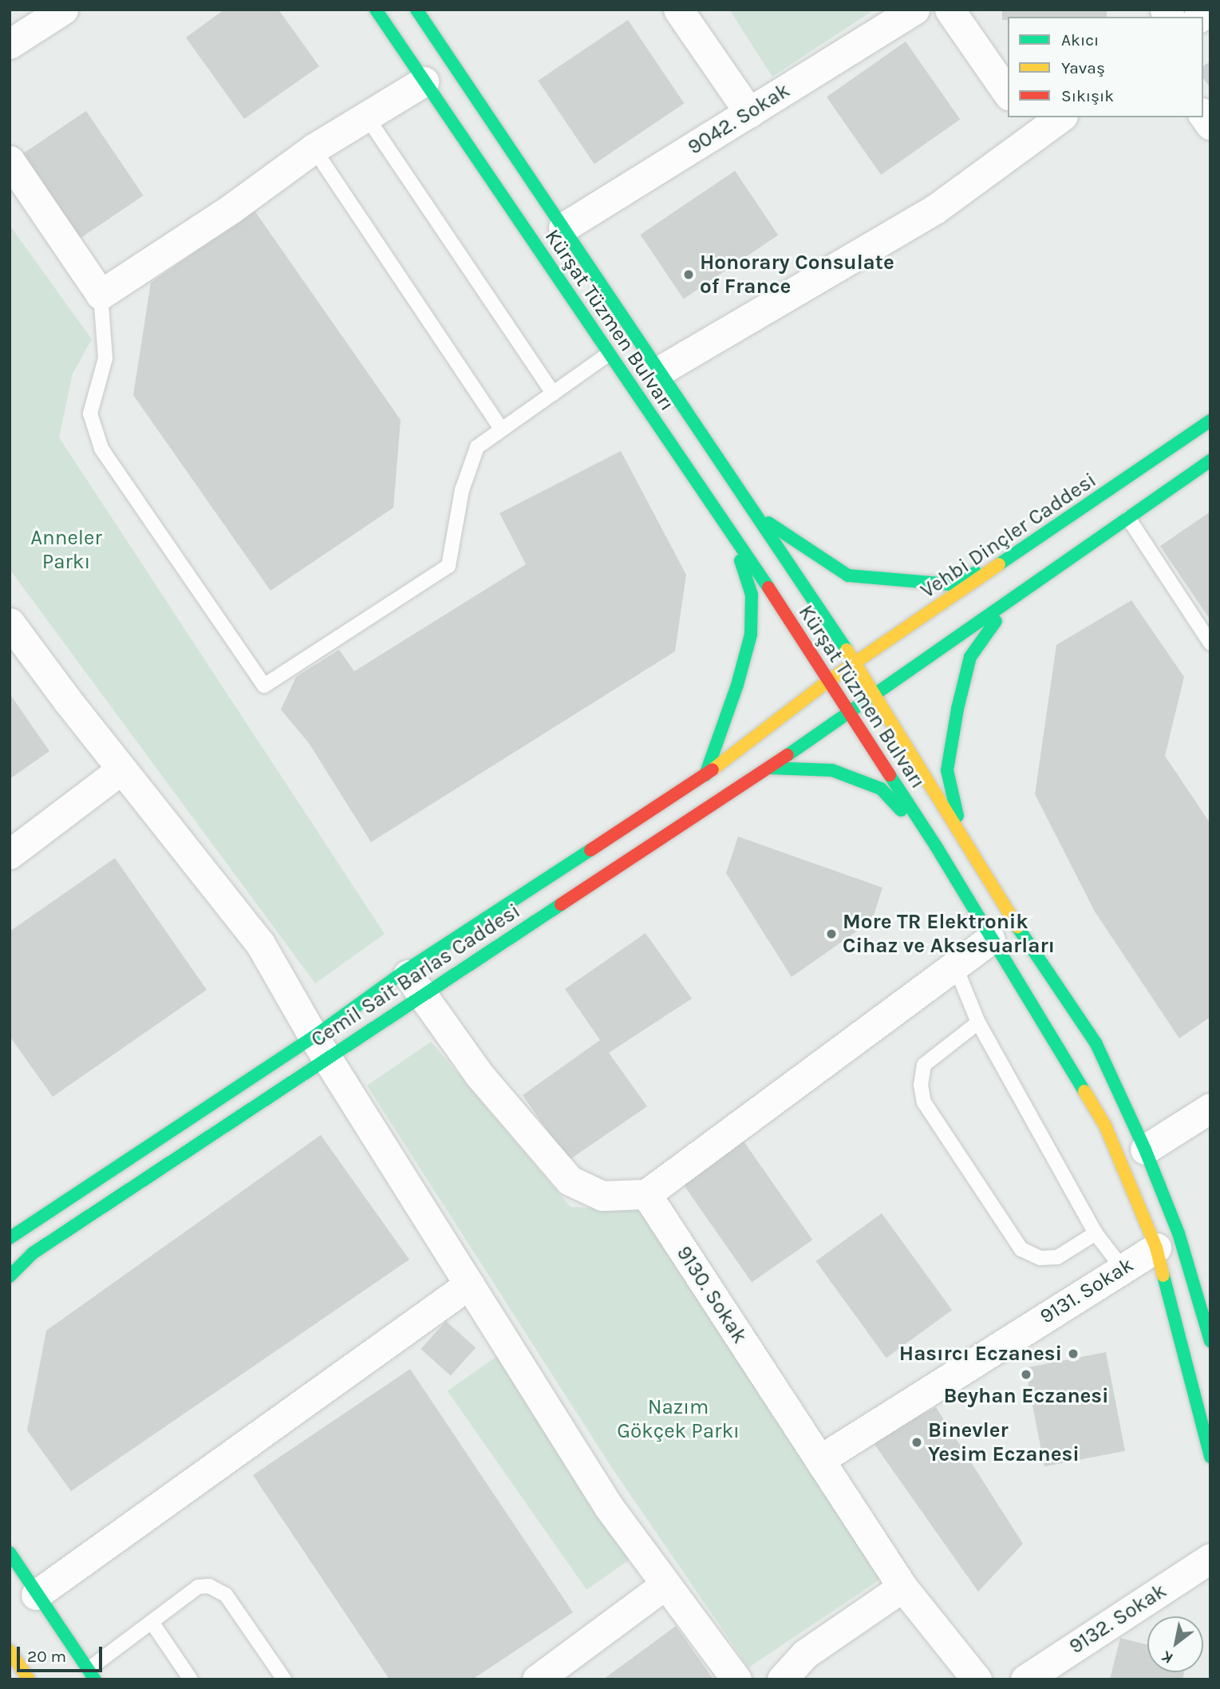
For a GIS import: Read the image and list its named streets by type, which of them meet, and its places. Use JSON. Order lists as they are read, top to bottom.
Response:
{
  "streets": {
    "street": [
      "9042. Sokak",
      "Kürşat Tüzmen Bulvarı",
      "Vehbi Dinçler Caddesi",
      "Cemil Sait Barlas Caddesi",
      "9131. Sokak",
      "9130. Sokak",
      "9132. Sokak"
    ]
  },
  "crossings": [
    ["9042. Sokak", "Kürşat Tüzmen Bulvarı"],
    ["Kürşat Tüzmen Bulvarı", "Vehbi Dinçler Caddesi"],
    ["Kürşat Tüzmen Bulvarı", "Cemil Sait Barlas Caddesi"],
    ["Kürşat Tüzmen Bulvarı", "9131. Sokak"],
    ["Vehbi Dinçler Caddesi", "Cemil Sait Barlas Caddesi"],
    ["9131. Sokak", "9130. Sokak"]
  ],
  "parks": ["Anneler Parkı", "Nazım Gökçek Parkı"],
  "places": [
    "Honorary Consulate of France",
    "More TR Elektronik Cihaz ve Aksesuarları",
    "Hasırcı Eczanesi",
    "Beyhan Eczanesi",
    "Binevler Yesim Eczanesi"
  ],
  "legend": ["Akıcı", "Yavaş", "Sıkışık"],
  "scale_bar": "20 m",
  "north": "bottom left"
}
